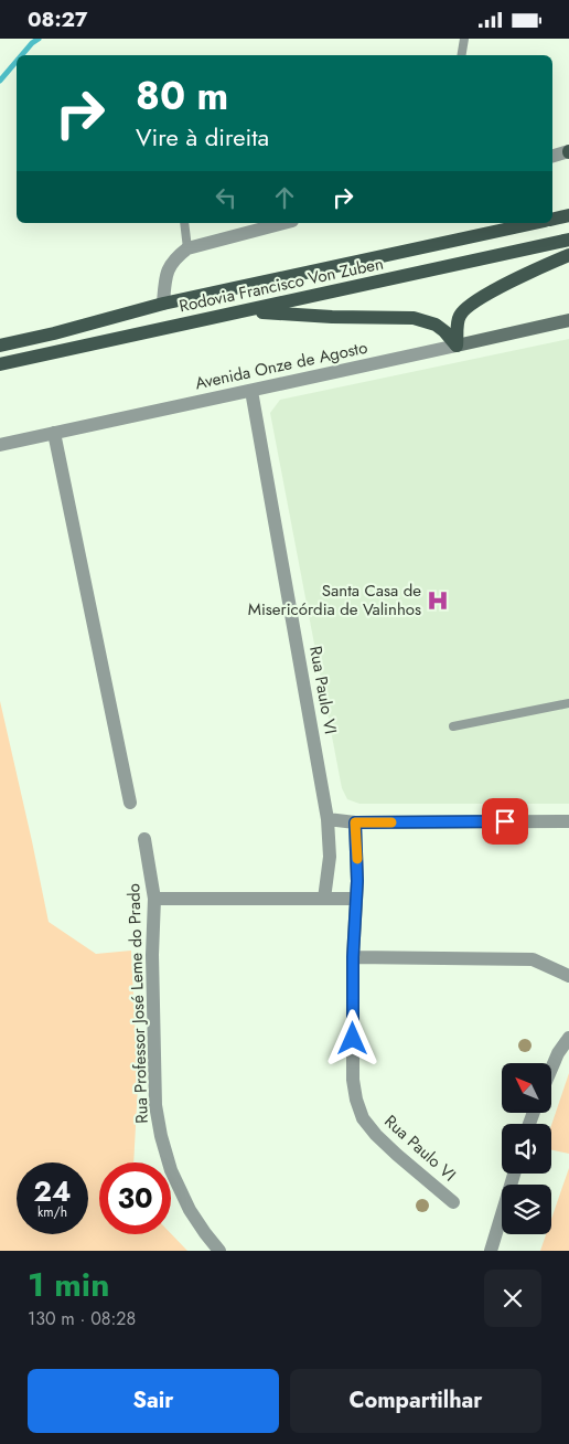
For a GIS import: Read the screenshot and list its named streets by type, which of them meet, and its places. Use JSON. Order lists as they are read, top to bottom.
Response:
{
  "streets": {
    "main road": ["Rodovia Francisco Von Zuben", "Avenida Onze de Agosto"],
    "street": ["Rua Paulo VI", "Rua Professor José Leme do Prado"]
  },
  "crossings": [
    ["Avenida Onze de Agosto", "Rua Paulo VI"]
  ],
  "places": {
    "hospital": ["Santa Casa de Misericórdia de Valinhos"]
  },
  "north": "top left",
  "page": {
    "status": "08:27",
    "turn": ["80 m", "Vire à direita"],
    "speed": "24 km/h",
    "limit": "30",
    "heading": ["1 min", "130 m · 08:28"],
    "buttons": ["Sair", "Compartilhar"]
  }
}
